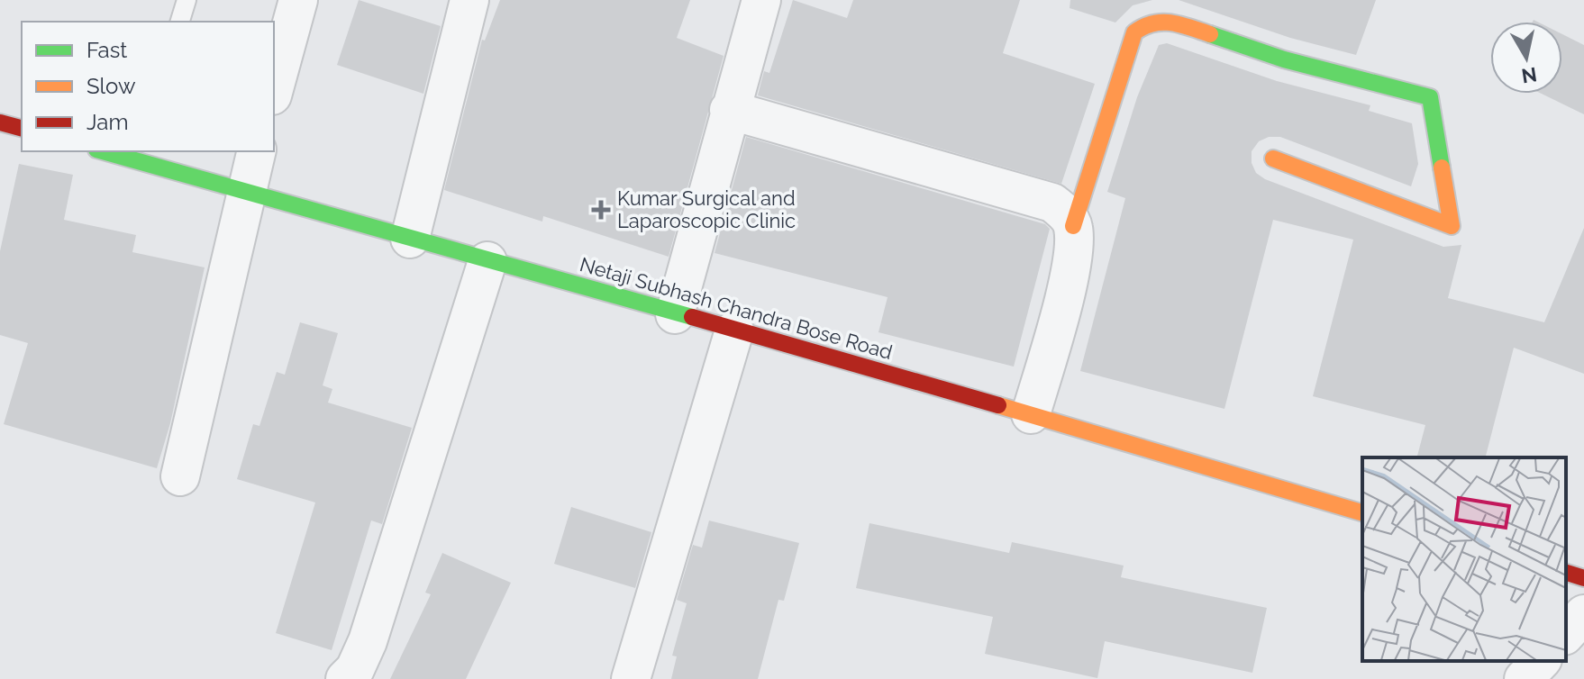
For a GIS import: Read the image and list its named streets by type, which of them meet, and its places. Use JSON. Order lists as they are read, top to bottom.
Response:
{
  "streets": {
    "main road": ["Netaji Subhash Chandra Bose Road"]
  },
  "places": {
    "health": ["Kumar Surgical and Laparoscopic Clinic"]
  },
  "legend": ["Fast", "Slow", "Jam"],
  "north": "bottom"
}
